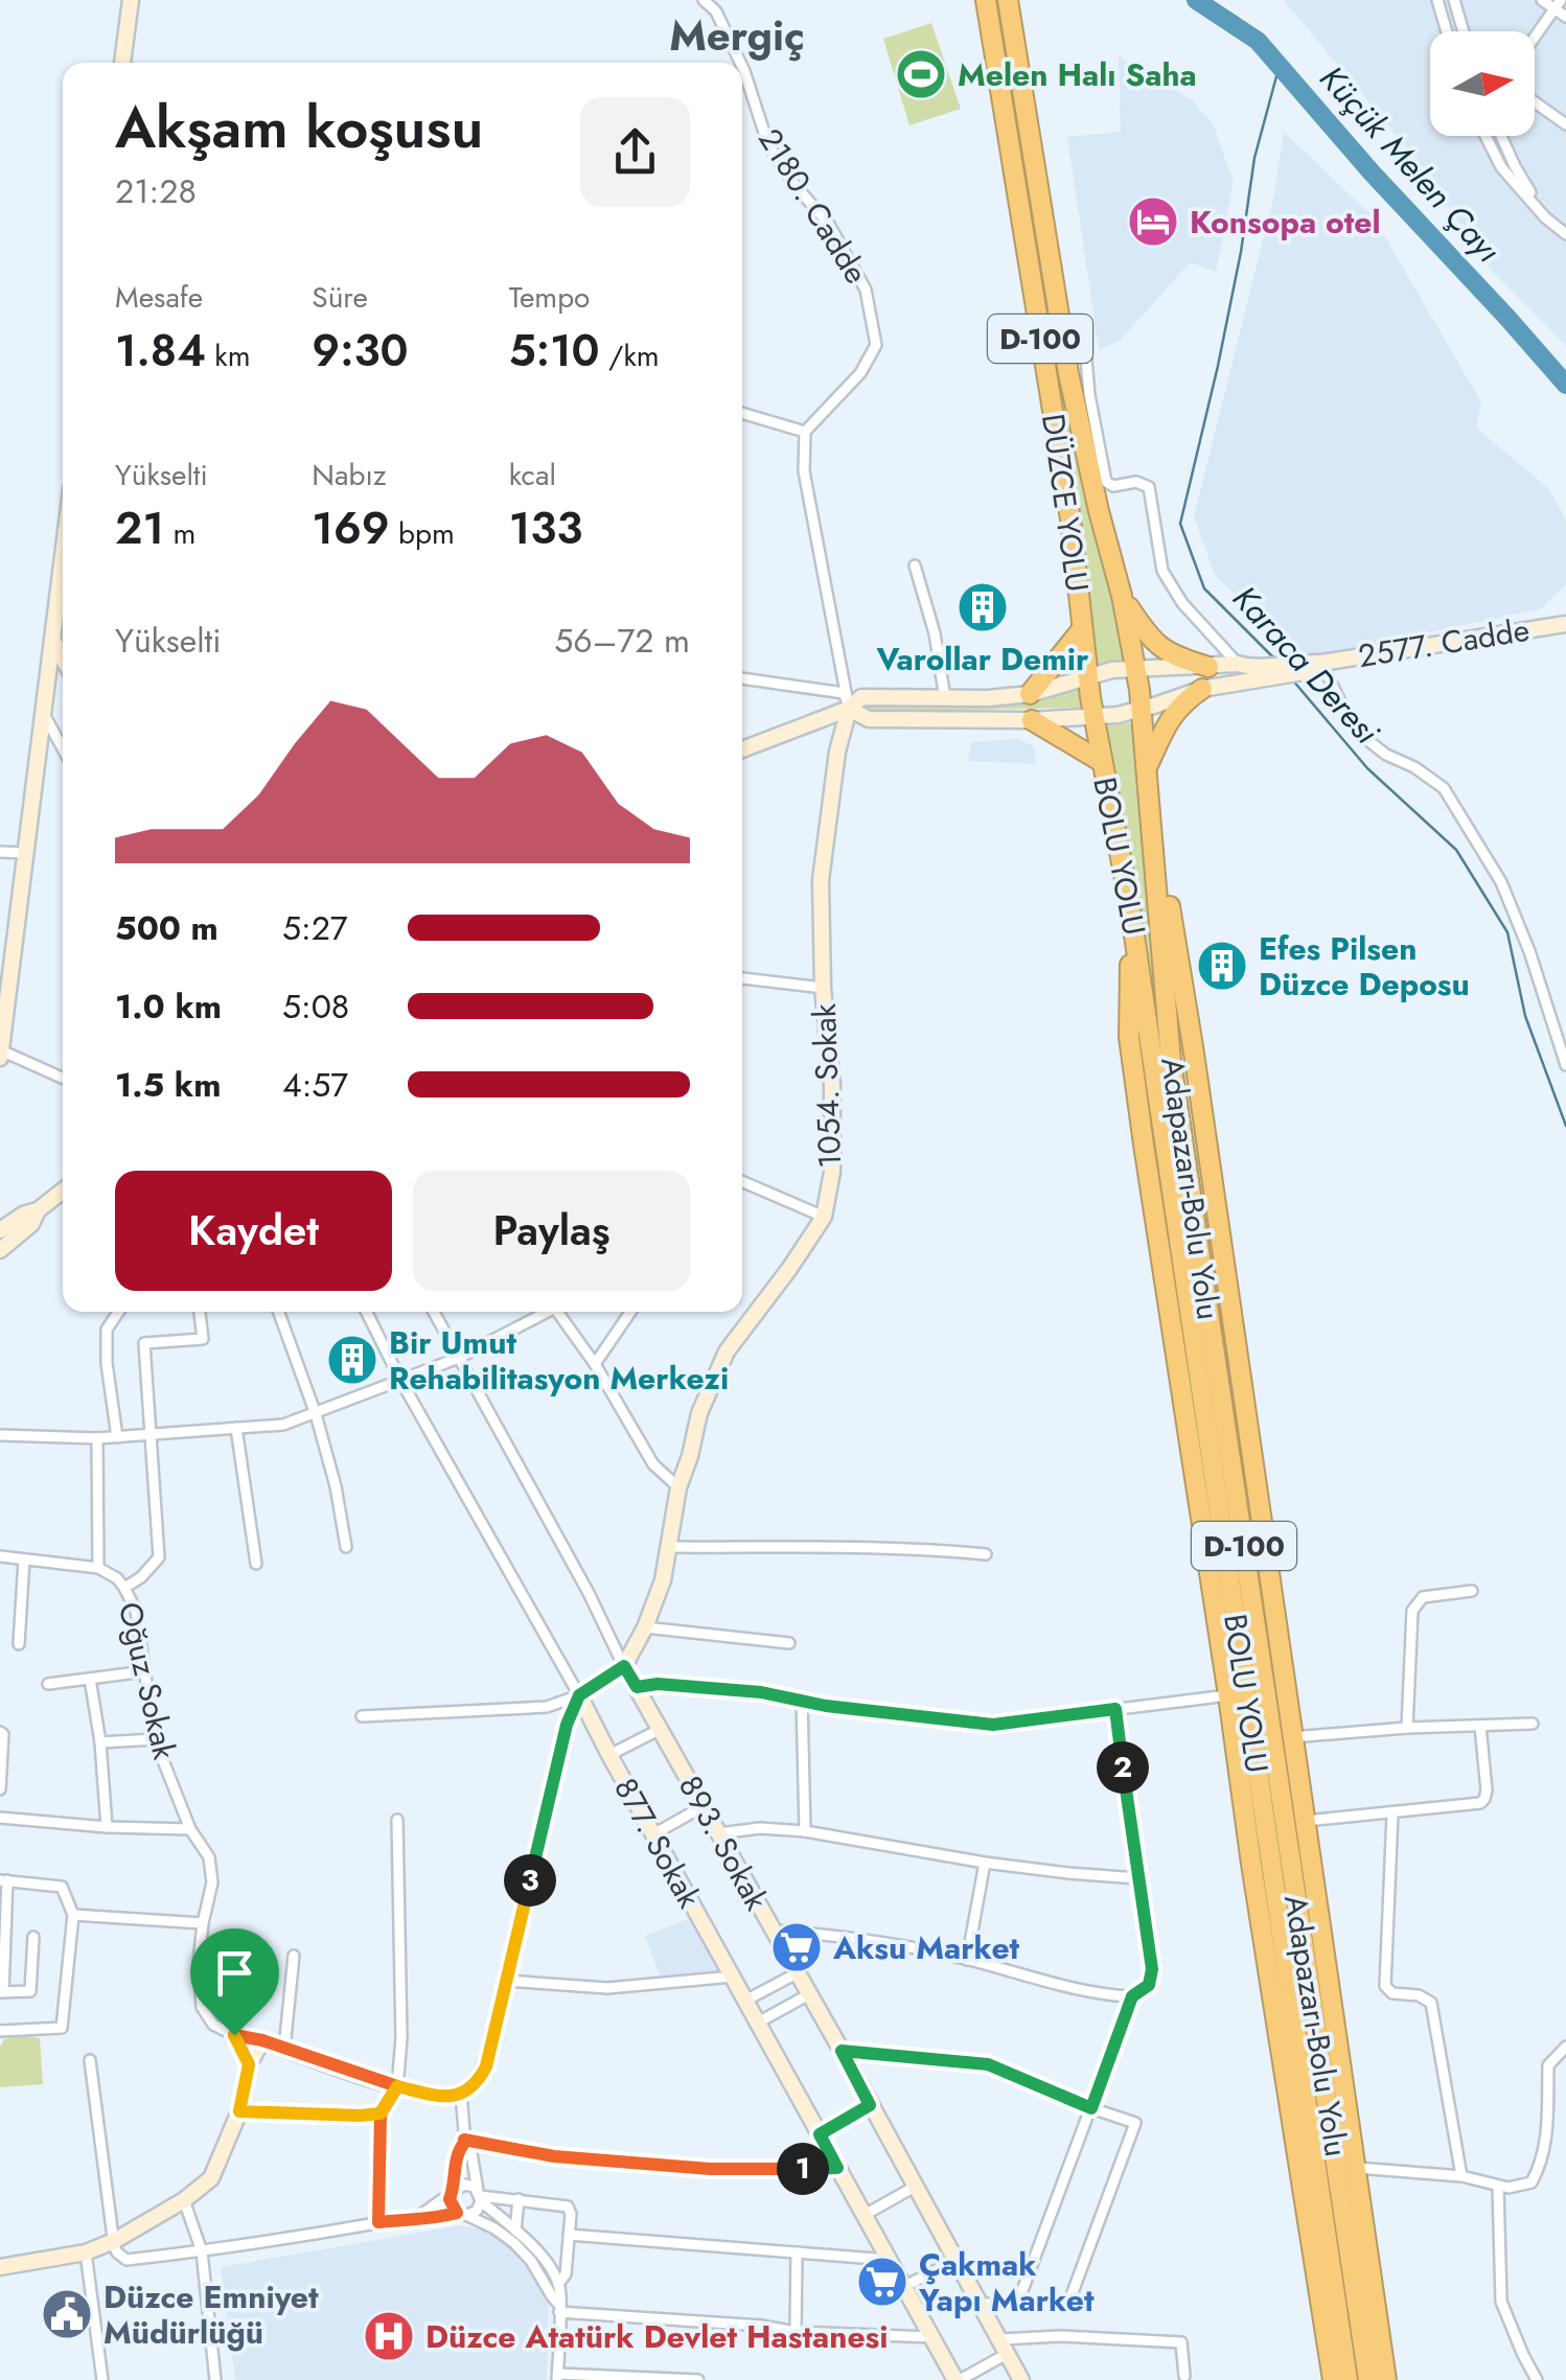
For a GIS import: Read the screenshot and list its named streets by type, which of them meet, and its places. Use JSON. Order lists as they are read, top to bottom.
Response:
{
  "streets": {
    "highway": [
      "D-100",
      "DÜZCE YOLU",
      "BOLU YOLU",
      "Adapazarı-Bolu Yolu"
    ],
    "street": [
      "2180. Cadde",
      "2577. Cadde",
      "1054. Sokak",
      "Oğuz Sokak",
      "877. Sokak",
      "893. Sokak"
    ]
  },
  "crossings": [
    ["DÜZCE YOLU", "BOLU YOLU"],
    ["1054. Sokak", "893. Sokak"]
  ],
  "districts": ["Mergiç"],
  "water": ["Küçük Melen Çayı", "Karaca Deresi"],
  "places": {
    "sports": ["Melen Halı Saha"],
    "hotel": ["Konsopa otel"],
    "building": ["Varollar Demir", "Efes Pilsen Düzce Deposu", "Bir Umut Rehabilitasyon Merkezi"],
    "supermarket": ["Aksu Market", "Çakmak Yapı Market"],
    "public building": ["Düzce Emniyet Müdürlüğü"],
    "hospital": ["Düzce Atatürk Devlet Hastanesi"]
  },
  "north": "right",
  "page": {
    "heading": ["Akşam koşusu", "21:28"],
    "stats": [
      ["Mesafe", "1.84 km"],
      ["Süre", "9:30"],
      ["Tempo", "5:10 /km"],
      ["Yükselti", "21 m"],
      ["Nabız", "169 bpm"],
      ["kcal", "133"]
    ],
    "chart": ["Yükselti", "56–72 m"],
    "list": [
      {
        "name": "500 m",
        "note": "5:27"
      },
      {
        "name": "1.0 km",
        "note": "5:08"
      },
      {
        "name": "1.5 km",
        "note": "4:57"
      }
    ],
    "buttons": ["Kaydet", "Paylaş"],
    "pins": ["2", "3", "1"]
  }
}
